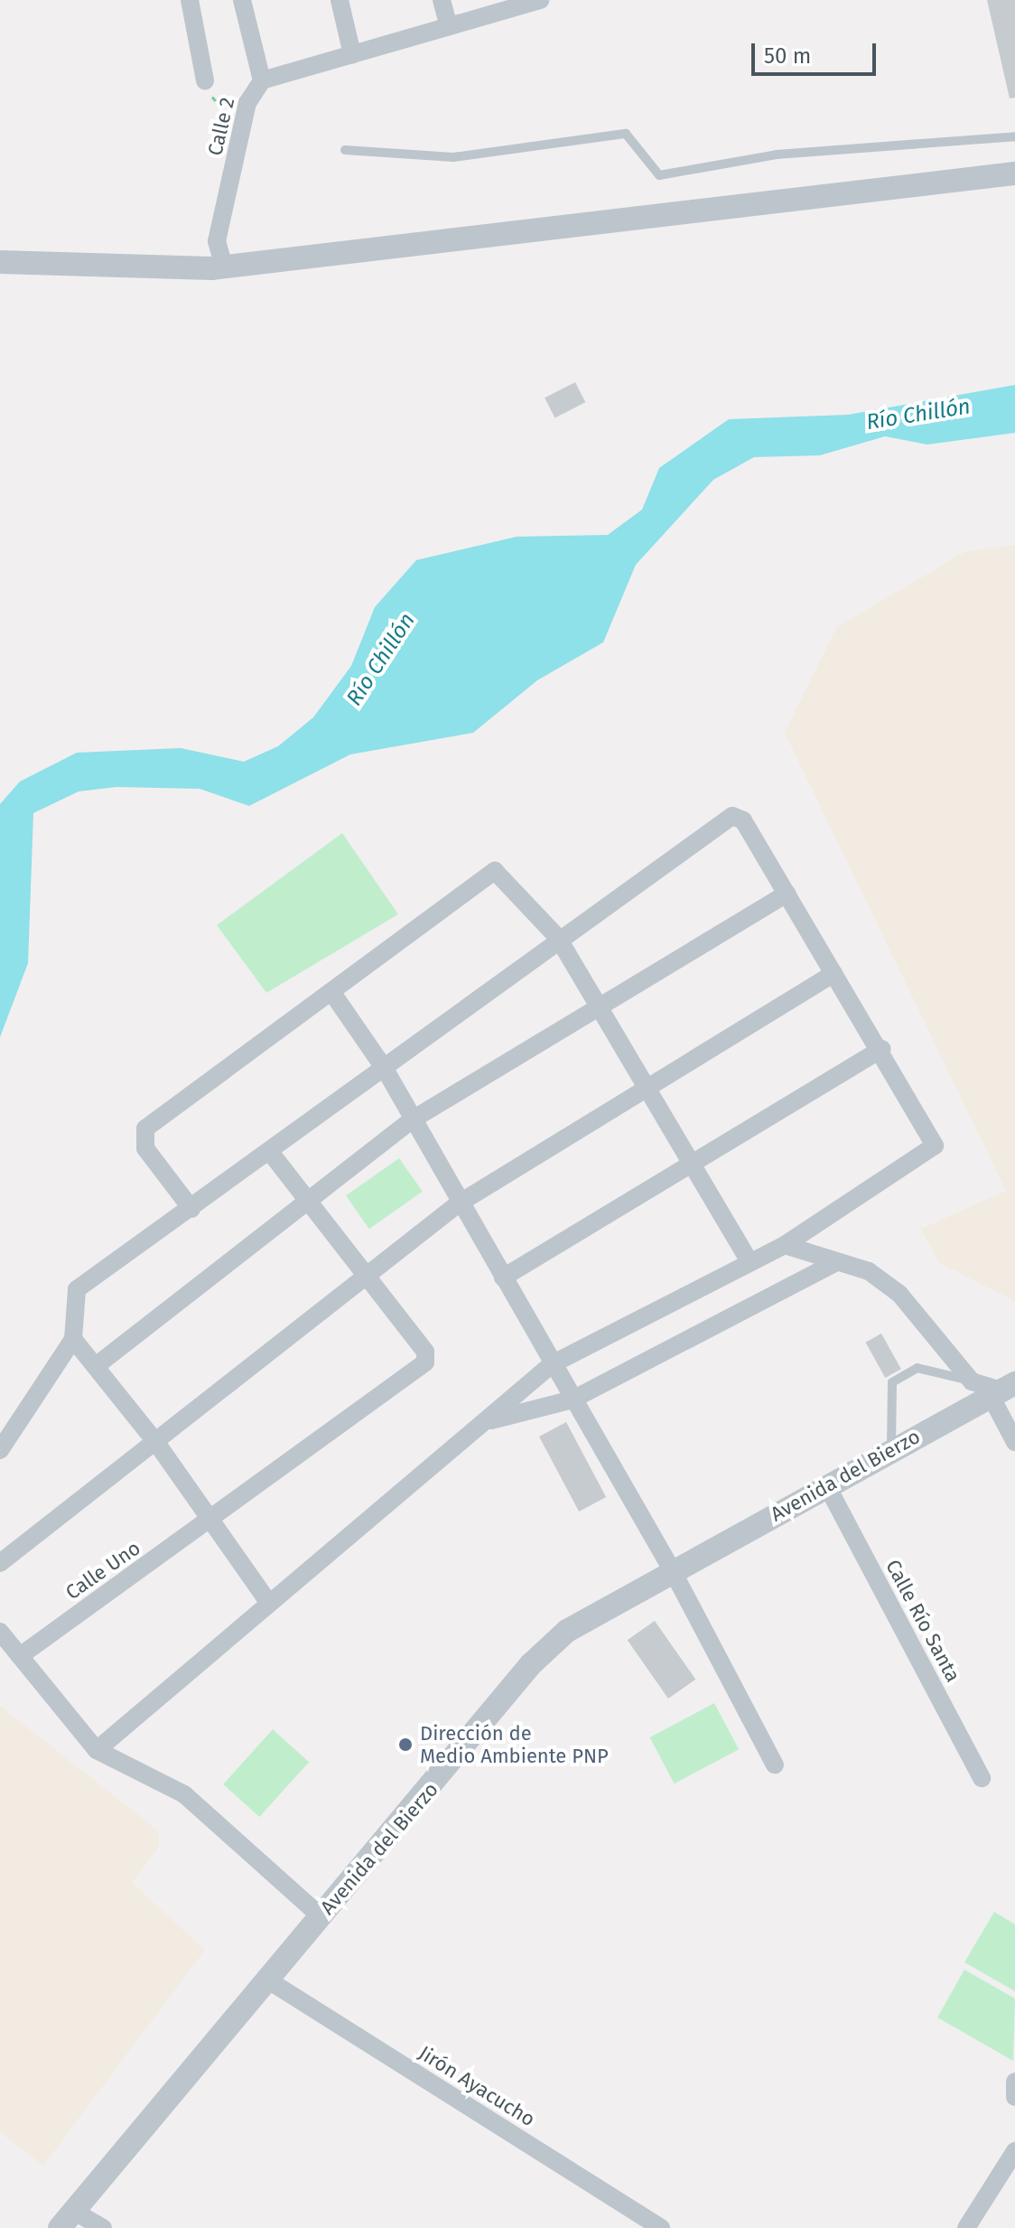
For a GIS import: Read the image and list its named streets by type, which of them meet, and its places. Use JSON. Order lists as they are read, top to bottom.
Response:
{
  "streets": {
    "street": [
      "Calle 2",
      "Avenida del Bierzo",
      "Calle Uno",
      "Calle Río Santa",
      "Jirón Ayacucho"
    ]
  },
  "crossings": [
    ["Avenida del Bierzo", "Calle Río Santa"],
    ["Avenida del Bierzo", "Jirón Ayacucho"]
  ],
  "water": ["Río Chillón"],
  "places": ["Dirección de Medio Ambiente PNP"],
  "scale_bar": "50 m"
}
